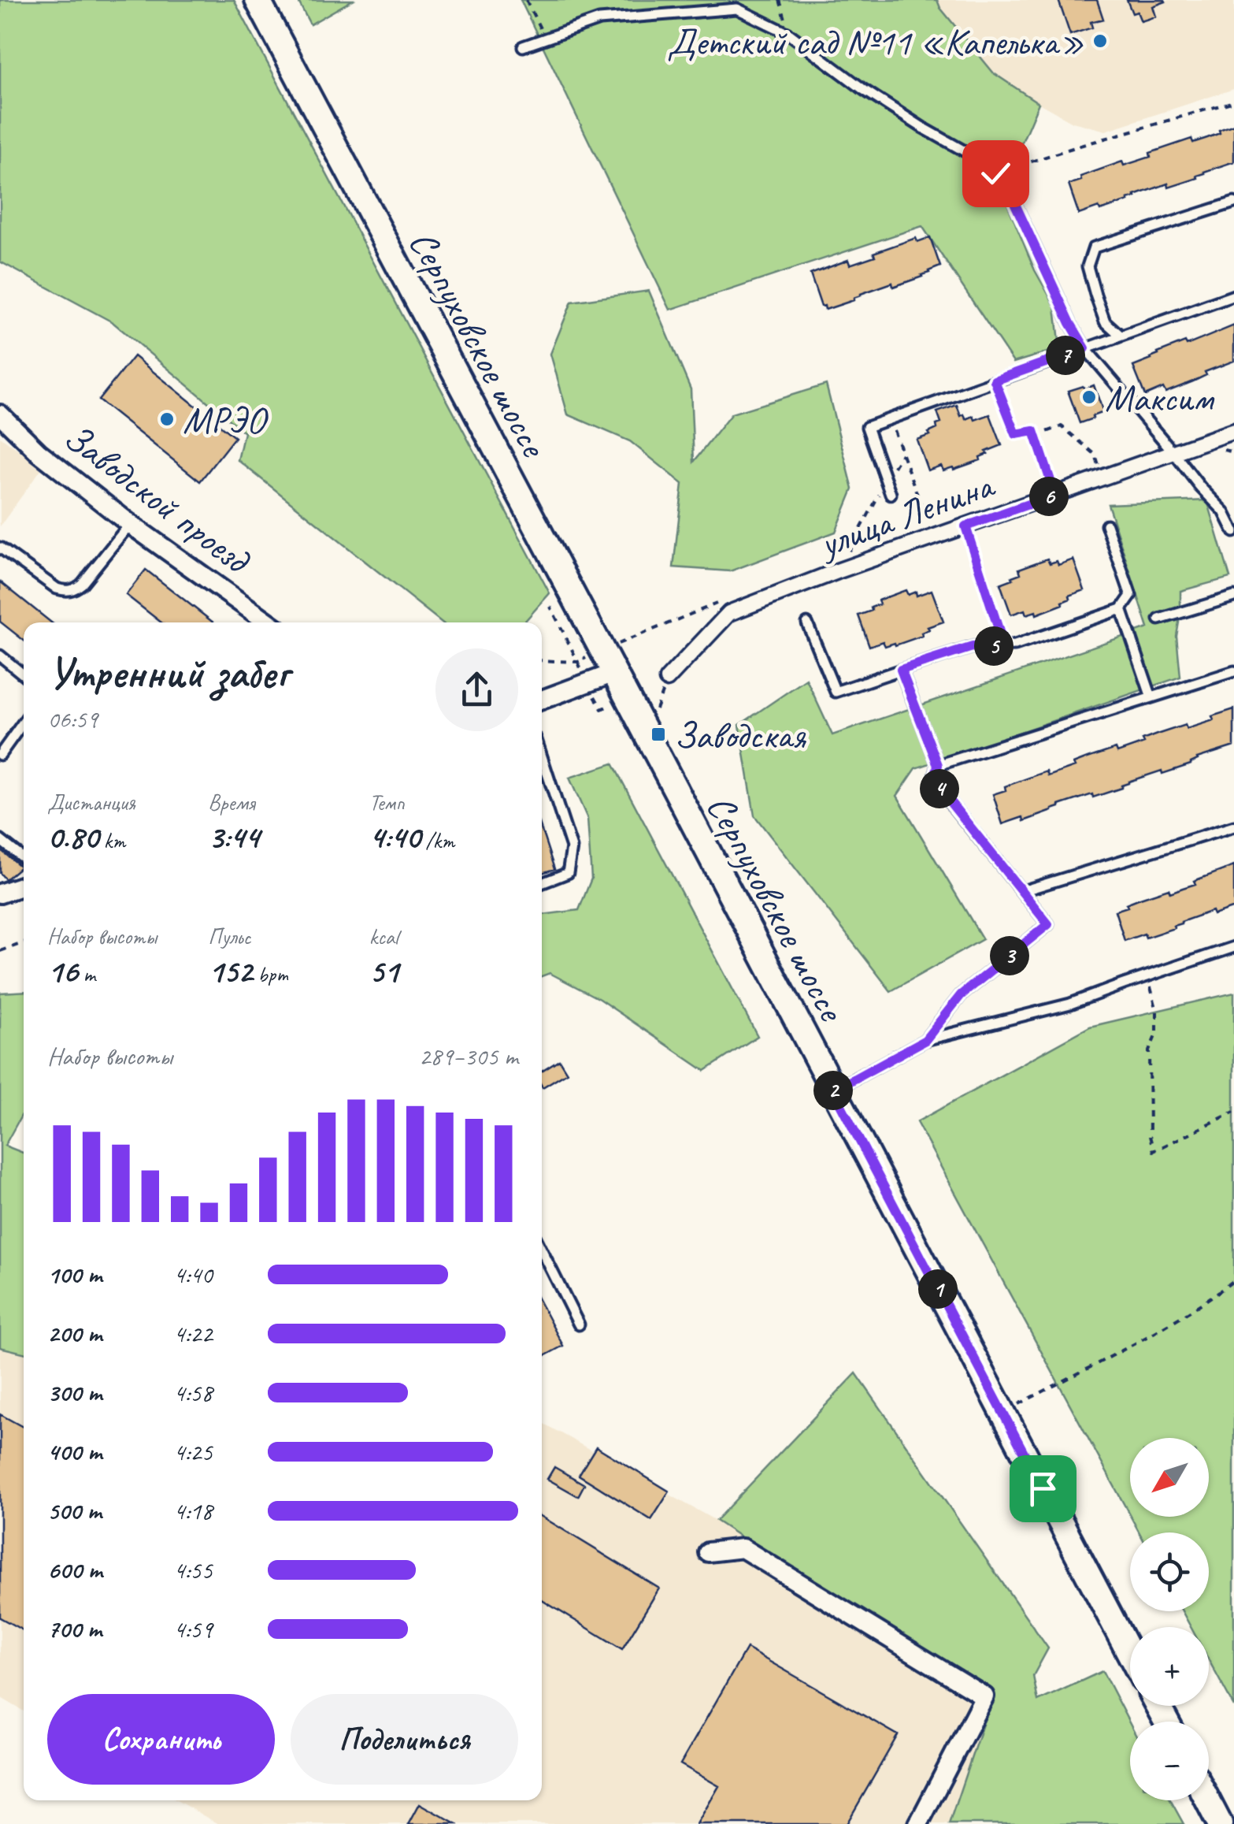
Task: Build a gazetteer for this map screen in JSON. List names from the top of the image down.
{
  "streets": {
    "main road": ["Серпуховское шоссе"],
    "street": ["Заводской проезд", "улица Ленина"]
  },
  "places": {
    "other": ["Детский сад №11 «Капелька»", "Максим", "МРЭО"],
    "transit": ["Заводская"]
  },
  "north": "bottom left",
  "page": {
    "pins": [
      "7",
      "6",
      "5",
      "4",
      "3",
      "2",
      "1"
    ],
    "heading": ["Утренний забег", "06:59"],
    "stats": [
      ["Дистанция", "0.80 km"],
      ["Время", "3:44"],
      ["Темп", "4:40 /km"],
      ["Набор высоты", "16 m"],
      ["Пульс", "152 bpm"],
      ["kcal", "51"]
    ],
    "chart": ["Набор высоты", "289–305 m"],
    "list": [
      {
        "name": "100 m",
        "note": "4:40"
      },
      {
        "name": "200 m",
        "note": "4:22"
      },
      {
        "name": "300 m",
        "note": "4:58"
      },
      {
        "name": "400 m",
        "note": "4:25"
      },
      {
        "name": "500 m",
        "note": "4:18"
      },
      {
        "name": "600 m",
        "note": "4:55"
      },
      {
        "name": "700 m",
        "note": "4:59"
      }
    ],
    "map_buttons": ["+", "−"],
    "buttons": ["Сохранить", "Поделиться"]
  }
}
